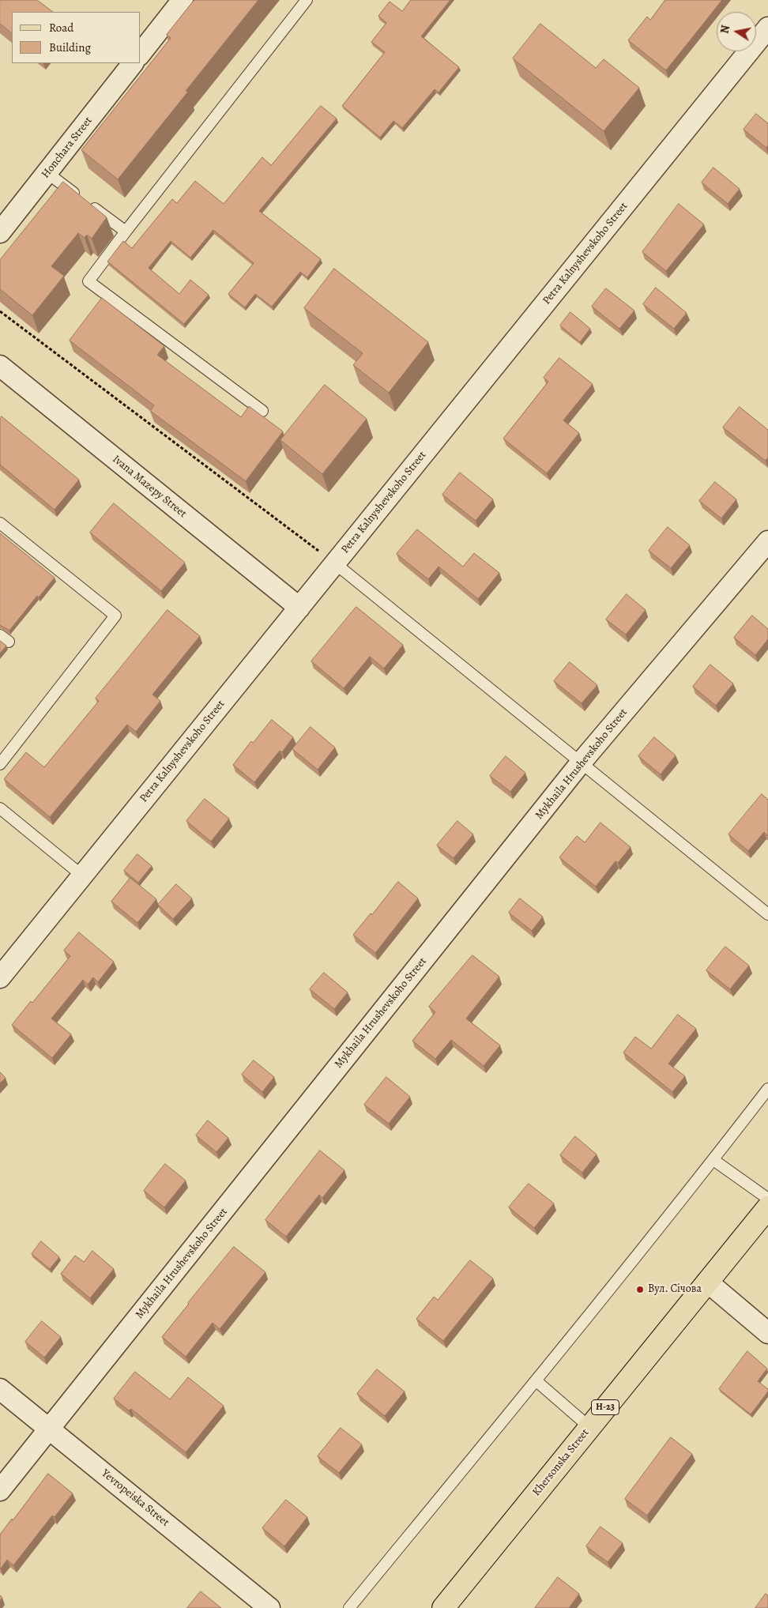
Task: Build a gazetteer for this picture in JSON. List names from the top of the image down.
{
  "streets": {
    "main road": ["Н-23", "Khersonska Street"],
    "street": [
      "Honchara Street",
      "Petra Kalnyshevskoho Street",
      "Ivana Mazepy Street",
      "Mykhaila Hrushevskoho Street",
      "Yevropeiska Street"
    ]
  },
  "crossings": [
    ["Petra Kalnyshevskoho Street", "Ivana Mazepy Street"],
    ["Mykhaila Hrushevskoho Street", "Yevropeiska Street"]
  ],
  "places": ["Вул. Січова"],
  "legend": ["Road", "Building"],
  "north": "left"
}
